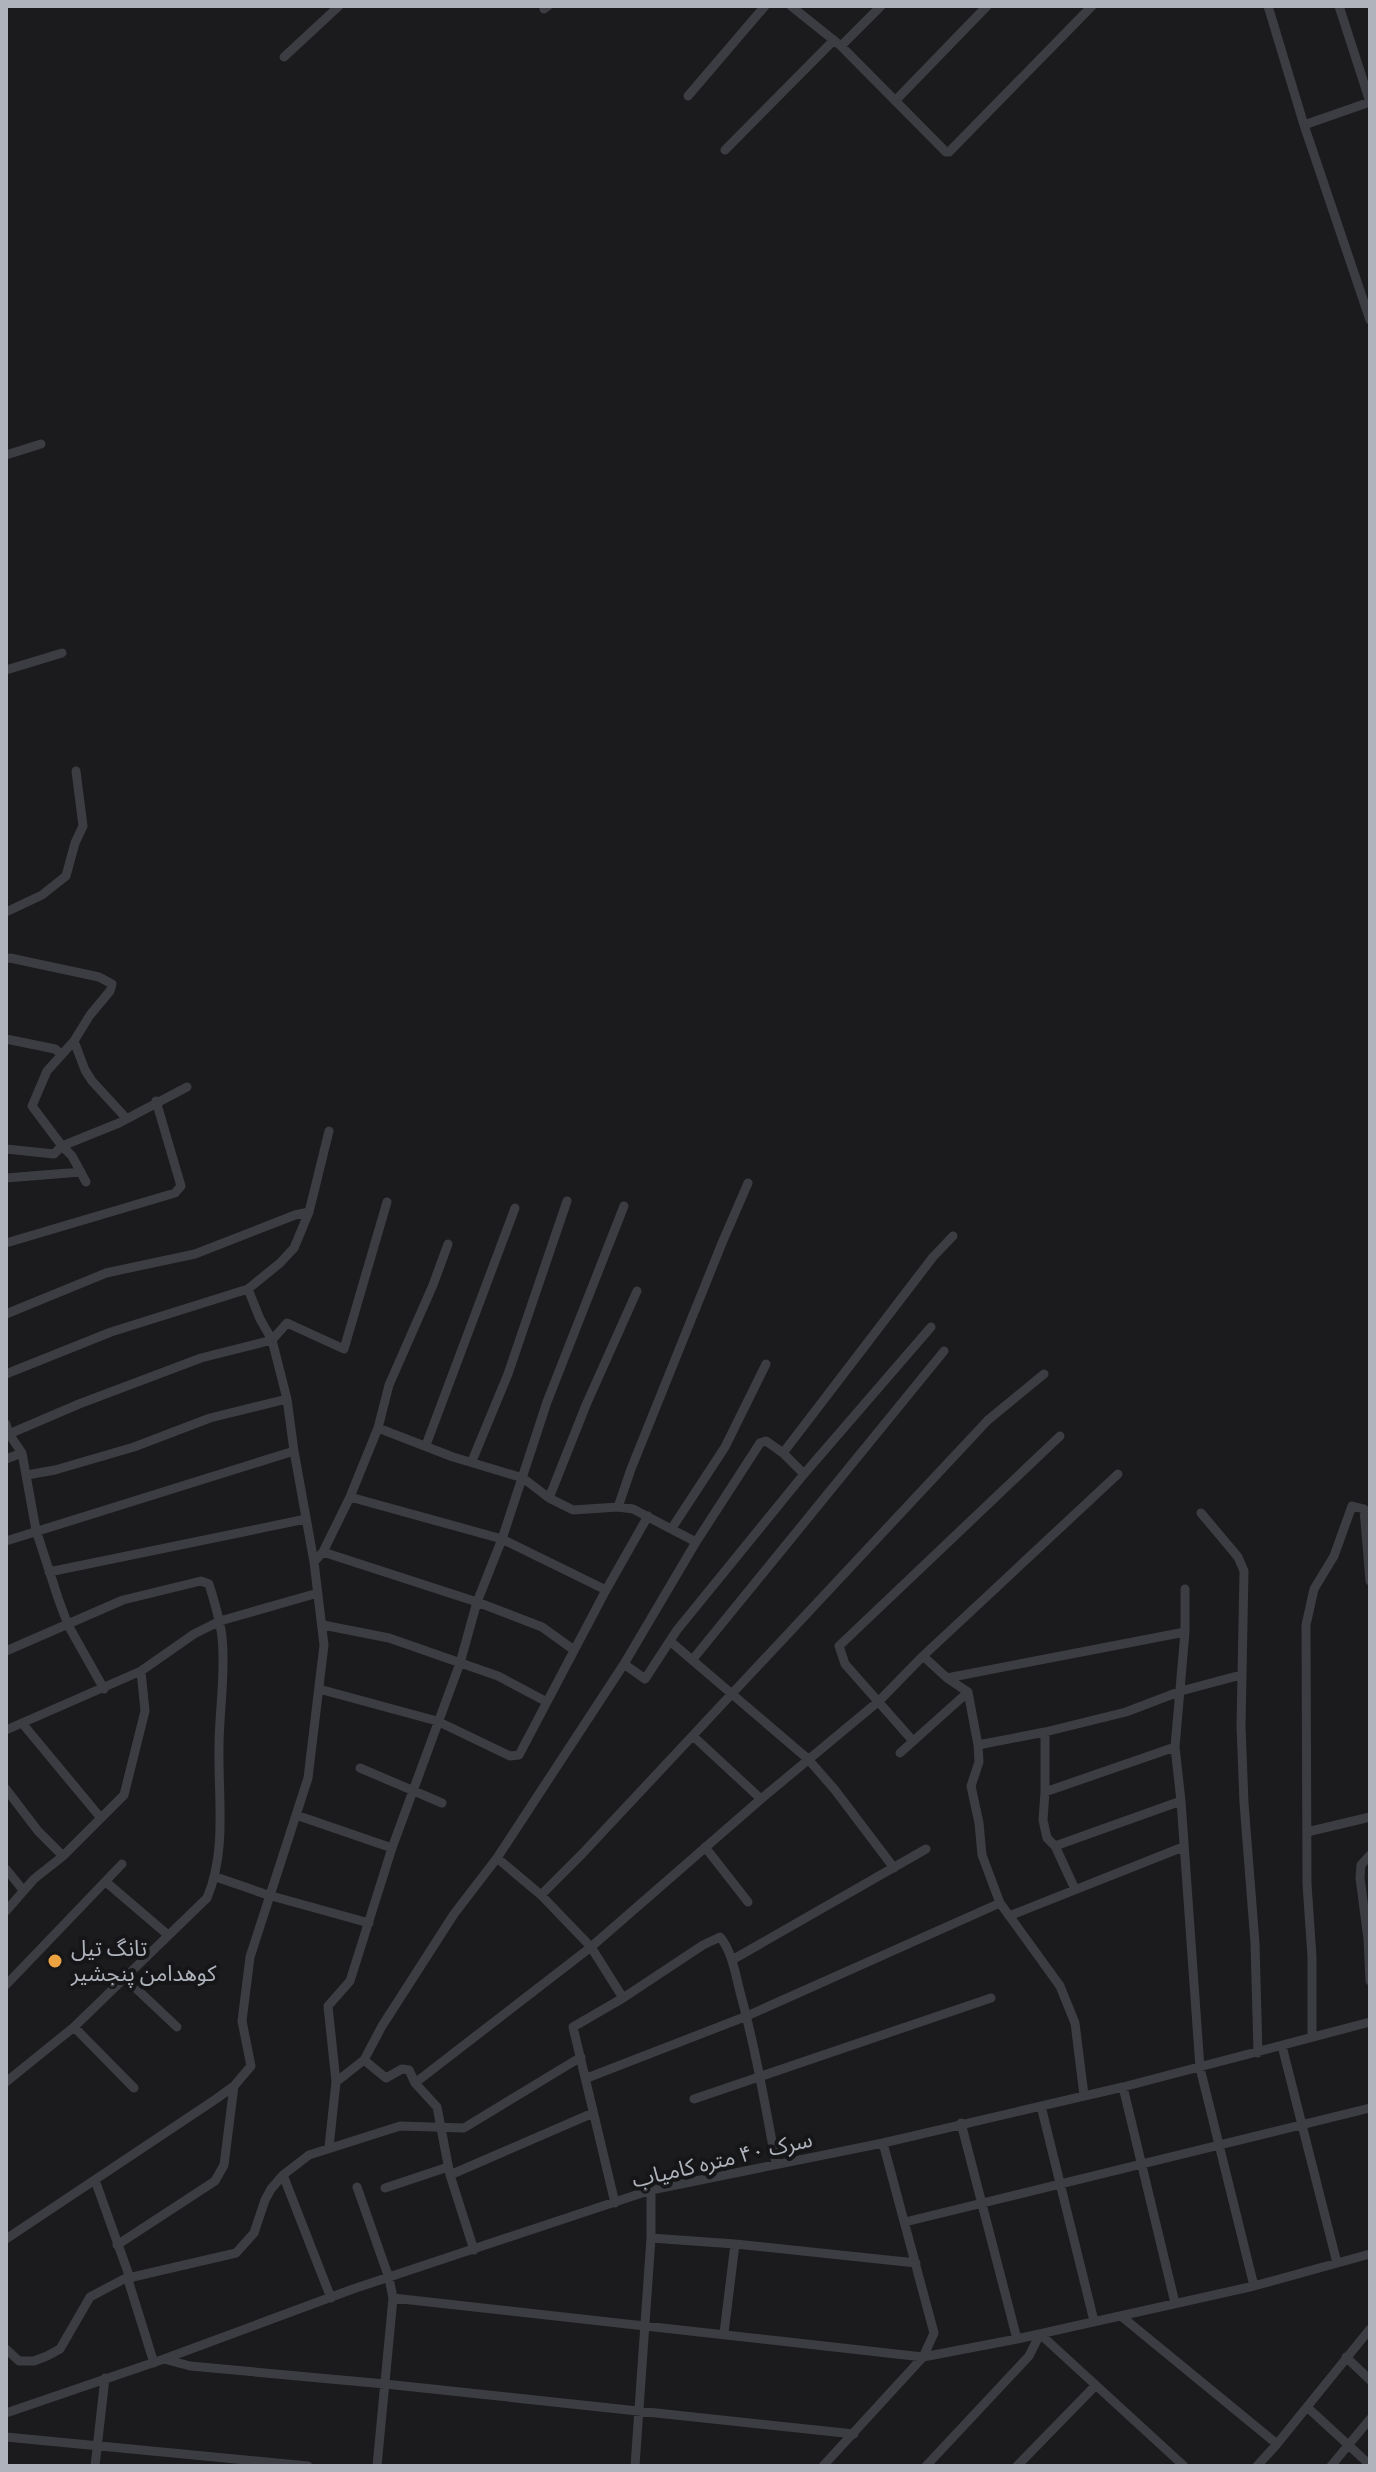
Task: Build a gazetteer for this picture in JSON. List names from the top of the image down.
{
  "streets": {
    "street": ["سرک ۴۰ متره کامیاب"]
  },
  "places": ["تانگ تیل کوهدامن پنجشیر"]
}
